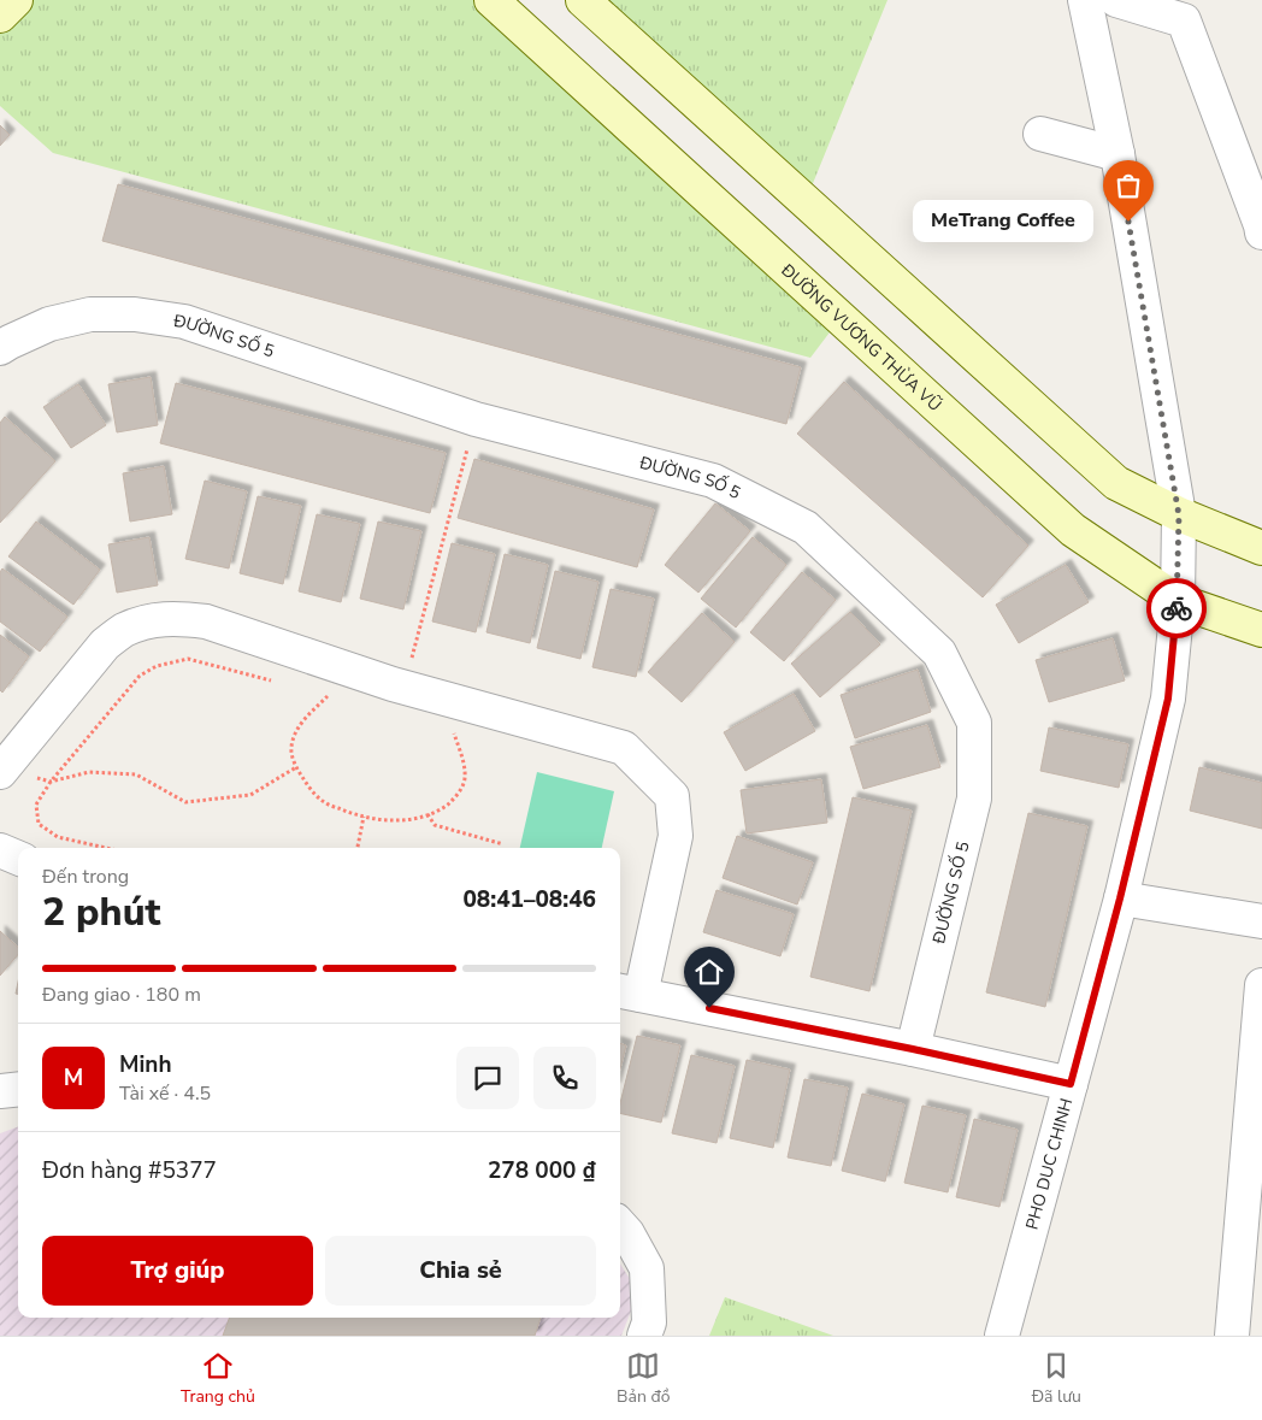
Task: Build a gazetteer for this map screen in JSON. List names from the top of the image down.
{
  "streets": {
    "street": ["ĐƯỜNG SỐ 5", "ĐƯỜNG VƯƠNG THỪA VŨ", "PHO DUC CHINH"]
  },
  "crossings": [
    ["ĐƯỜNG VƯƠNG THỪA VŨ", "PHO DUC CHINH"]
  ],
  "places": ["MeTrang Coffee"],
  "page": {
    "bubble": "MeTrang Coffee",
    "heading": ["2 phút", "Đến trong", "08:41–08:46"],
    "panel": [
      "Minh",
      "Tài xế · 4.5",
      "Đơn hàng #5377",
      "278 000 ₫"
    ],
    "bar": "Đang giao · 180 m",
    "round": "M",
    "buttons": ["Trợ giúp", "Chia sẻ"],
    "tabs": ["Trang chủ", "Bản đồ", "Đã lưu"]
  }
}
